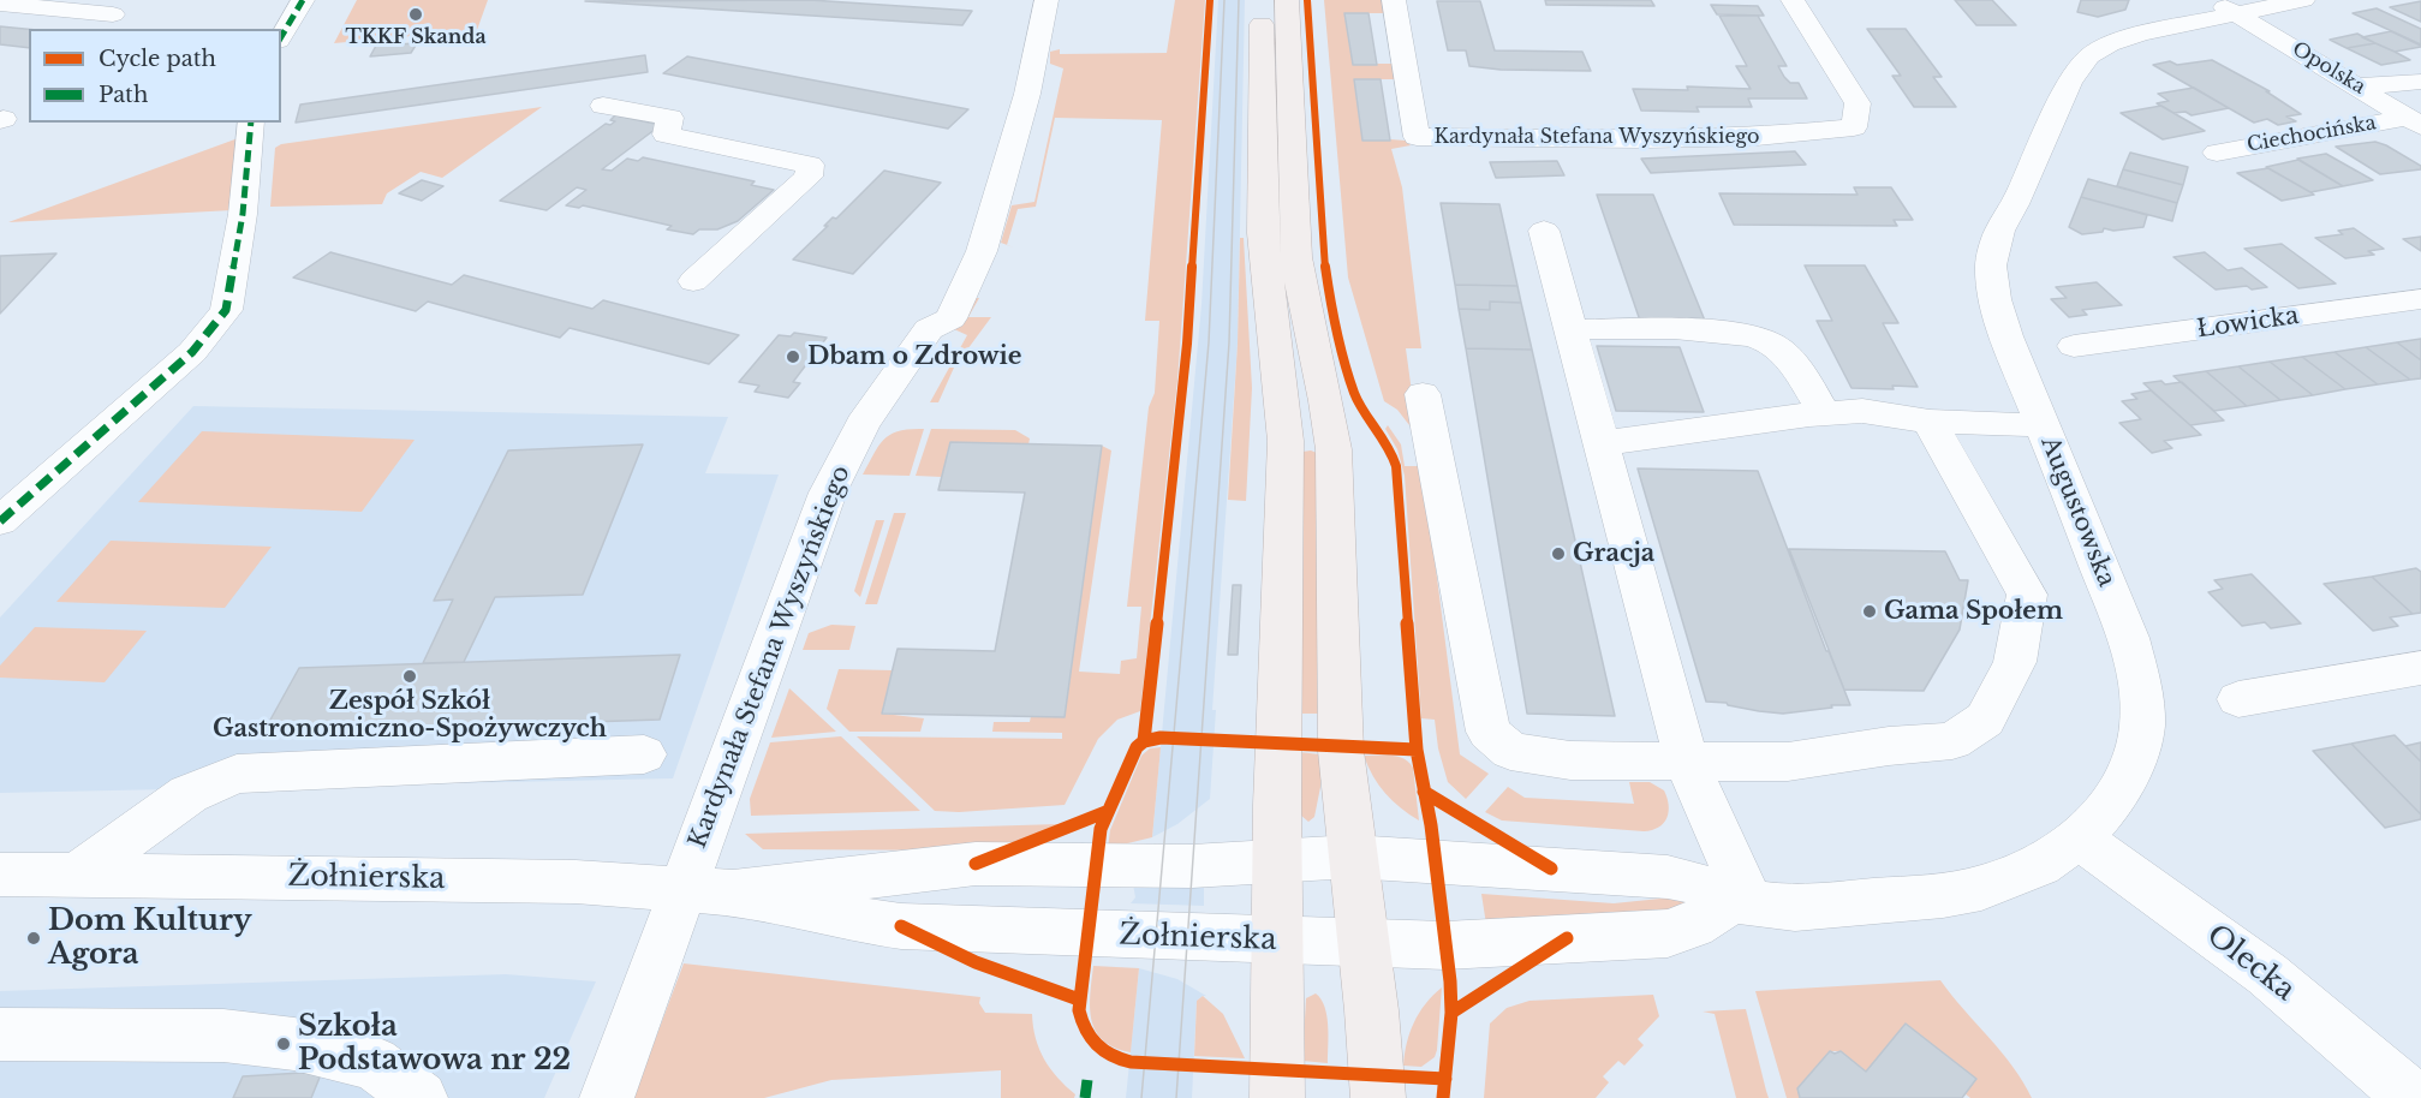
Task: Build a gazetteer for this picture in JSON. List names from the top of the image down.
{
  "streets": {
    "street": [
      "Opolska",
      "Ciechocińska",
      "Kardynała Stefana Wyszyńskiego",
      "Łowicka",
      "Augustowska",
      "Żołnierska",
      "Olecka"
    ]
  },
  "crossings": [
    ["Opolska", "Ciechocińska"],
    ["Opolska", "Augustowska"],
    ["Kardynała Stefana Wyszyńskiego", "Żołnierska"],
    ["Augustowska", "Żołnierska"],
    ["Augustowska", "Olecka"]
  ],
  "places": [
    "TKKF Skanda",
    "Dbam o Zdrowie",
    "Gracja",
    "Gama Społem",
    "Zespół Szkół Gastronomiczno-Spożywczych",
    "Dom Kultury Agora",
    "Szkoła Podstawowa nr 22"
  ],
  "legend": ["Cycle path", "Path"]
}
